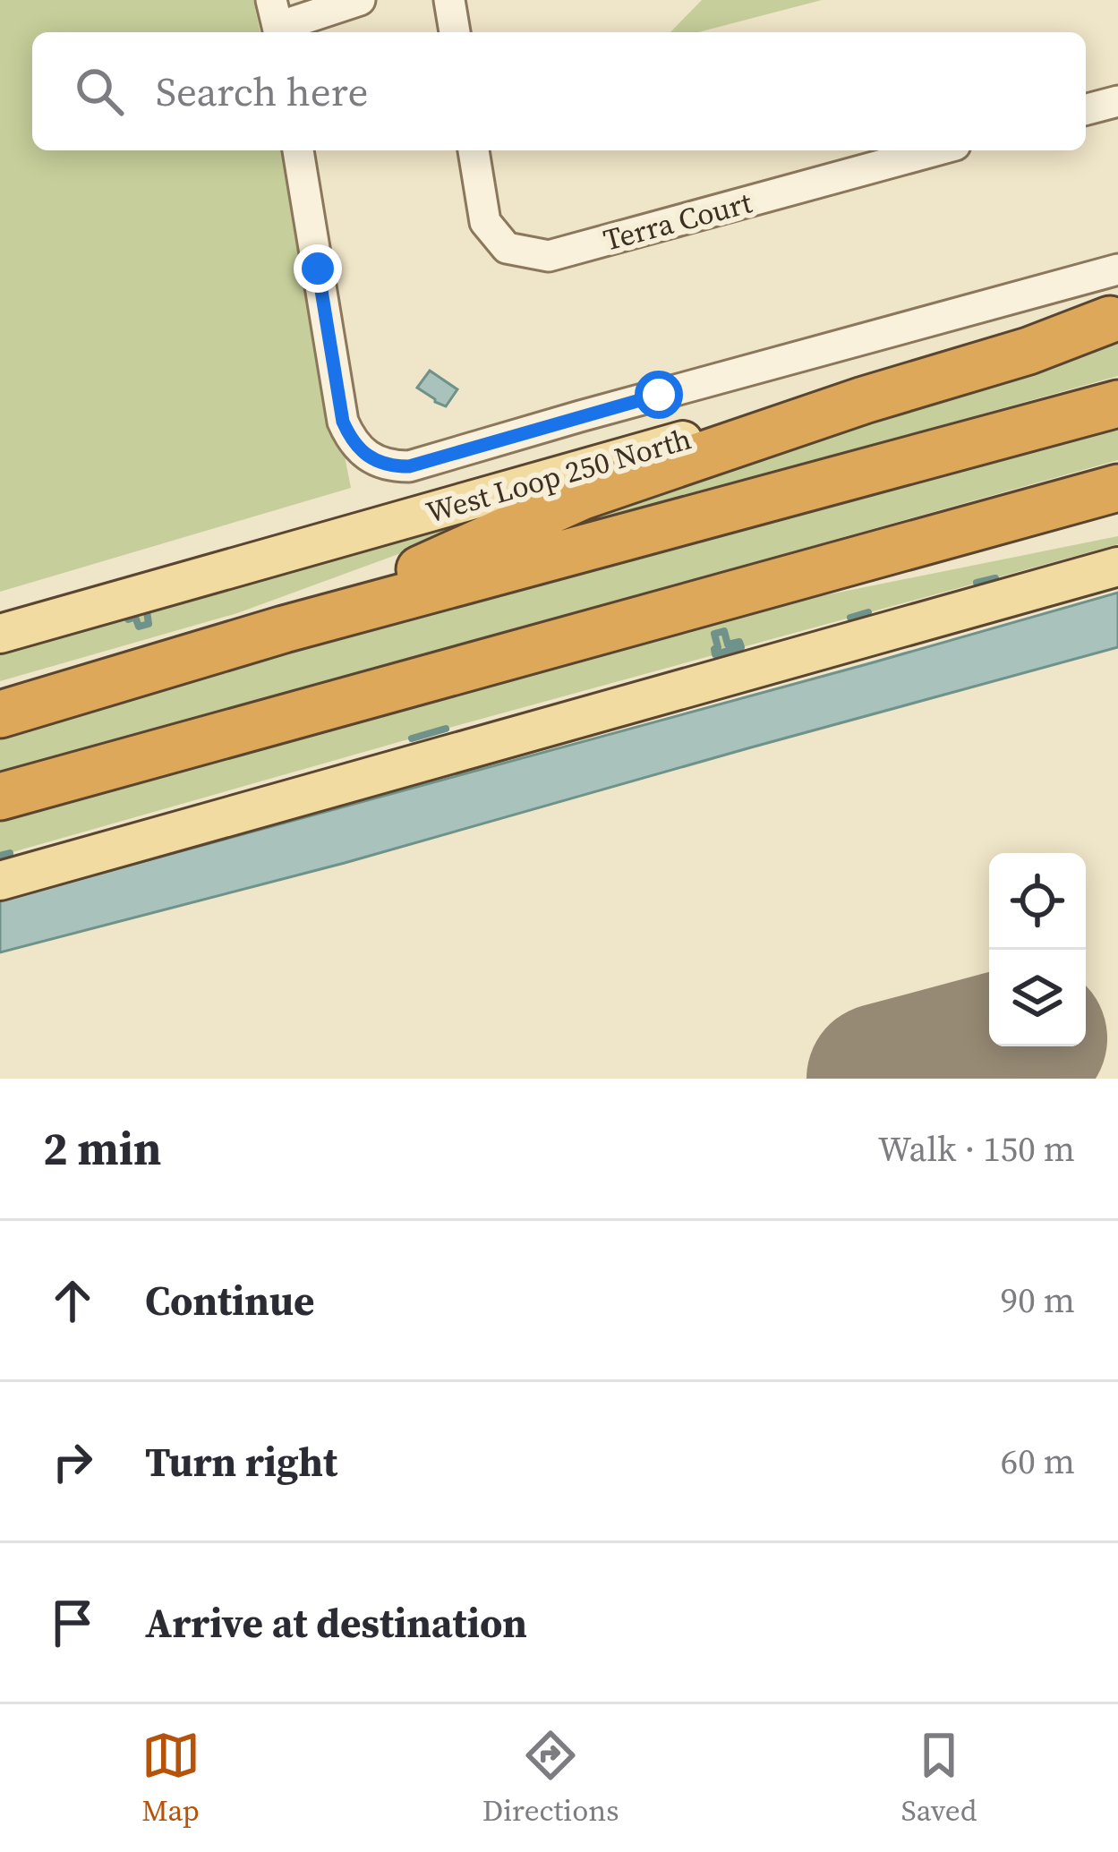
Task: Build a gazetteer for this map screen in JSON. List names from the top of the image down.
{
  "streets": {
    "main road": ["West Loop 250 North"],
    "street": ["Terra Court"]
  },
  "page": {
    "search": "Search here",
    "heading": ["2 min", "Walk · 150 m"],
    "list": [
      ["Continue", "90 m"],
      ["Turn right", "60 m"],
      "Arrive at destination"
    ],
    "nav": ["Map", "Directions", "Saved"]
  }
}
